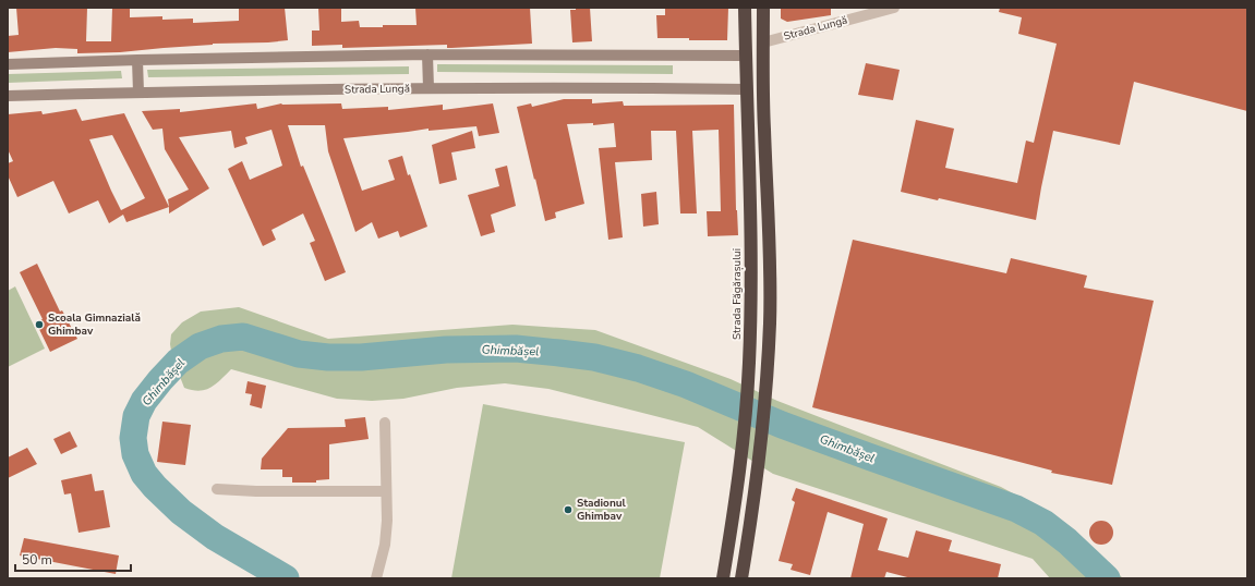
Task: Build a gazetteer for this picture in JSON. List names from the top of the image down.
{
  "streets": {
    "highway": ["Strada Făgărașului"],
    "street": ["Strada Lungă"]
  },
  "crossings": [
    ["Strada Lungă", "Strada Făgărașului"]
  ],
  "water": ["Ghimbășel"],
  "places": ["Scoala Gimnazială Ghimbav", "Stadionul Ghimbav"],
  "scale_bar": "50 m"
}
